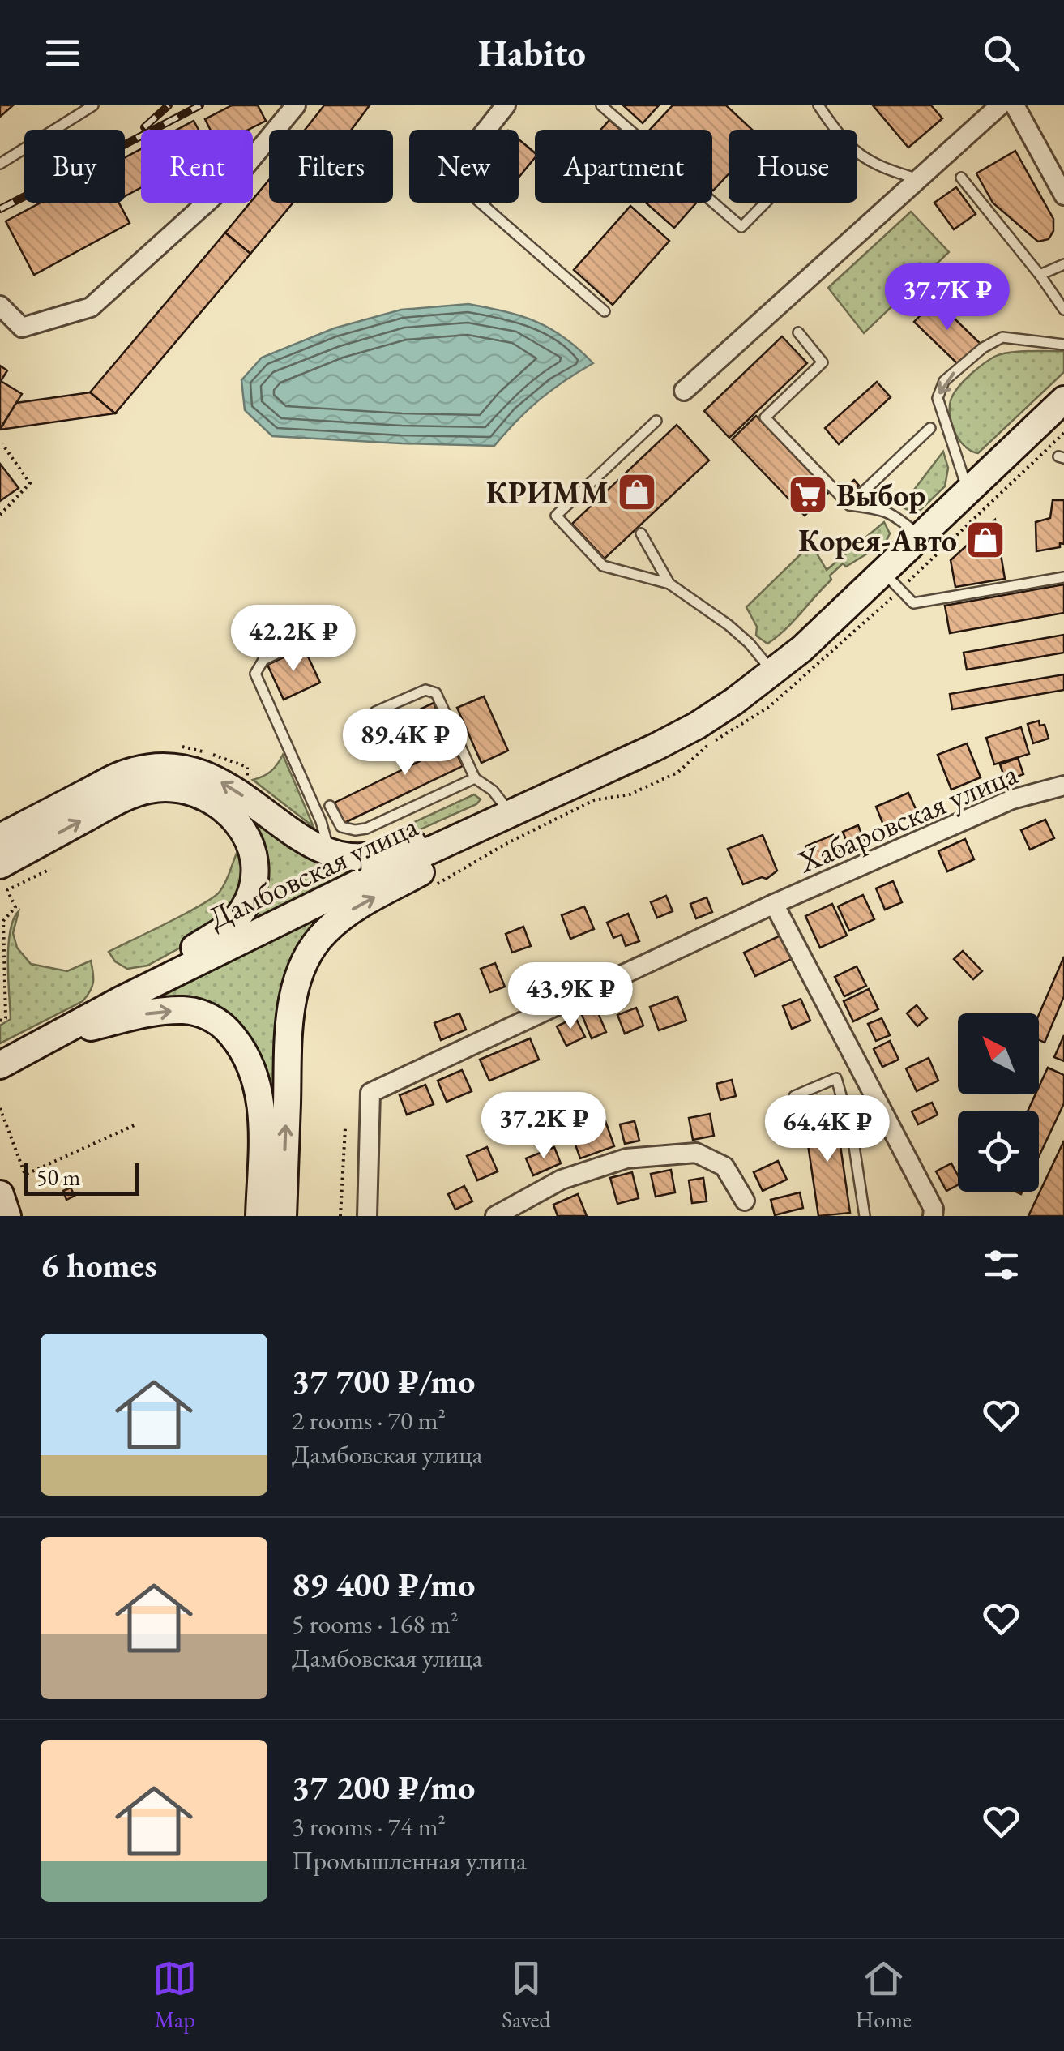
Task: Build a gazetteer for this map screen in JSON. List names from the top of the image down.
{
  "streets": {
    "main road": ["Дамбовская улица"],
    "street": ["Хабаровская улица"]
  },
  "places": {
    "shop": ["КРИММ", "Корея-Авто"],
    "supermarket": ["Выбор"]
  },
  "scale_bar": "50 m",
  "north": "top left",
  "page": {
    "header": "Habito",
    "chip": [
      "Buy",
      "Rent",
      "Filters",
      "New",
      "Apartment",
      "House"
    ],
    "price": [
      "37.7K ₽",
      "42.2K ₽",
      "89.4K ₽",
      "43.9K ₽",
      "37.2K ₽",
      "64.4K ₽"
    ],
    "scale": "50 m",
    "heading": "6 homes",
    "list": [
      {
        "name": "37 700 ₽/mo",
        "note": "2 rooms · 70 m² · Дамбовская улица"
      },
      {
        "name": "89 400 ₽/mo",
        "note": "5 rooms · 168 m² · Дамбовская улица"
      },
      {
        "name": "37 200 ₽/mo",
        "note": "3 rooms · 74 m² · Промышленная улица"
      }
    ],
    "tabs": ["Map", "Saved", "Home"]
  }
}
